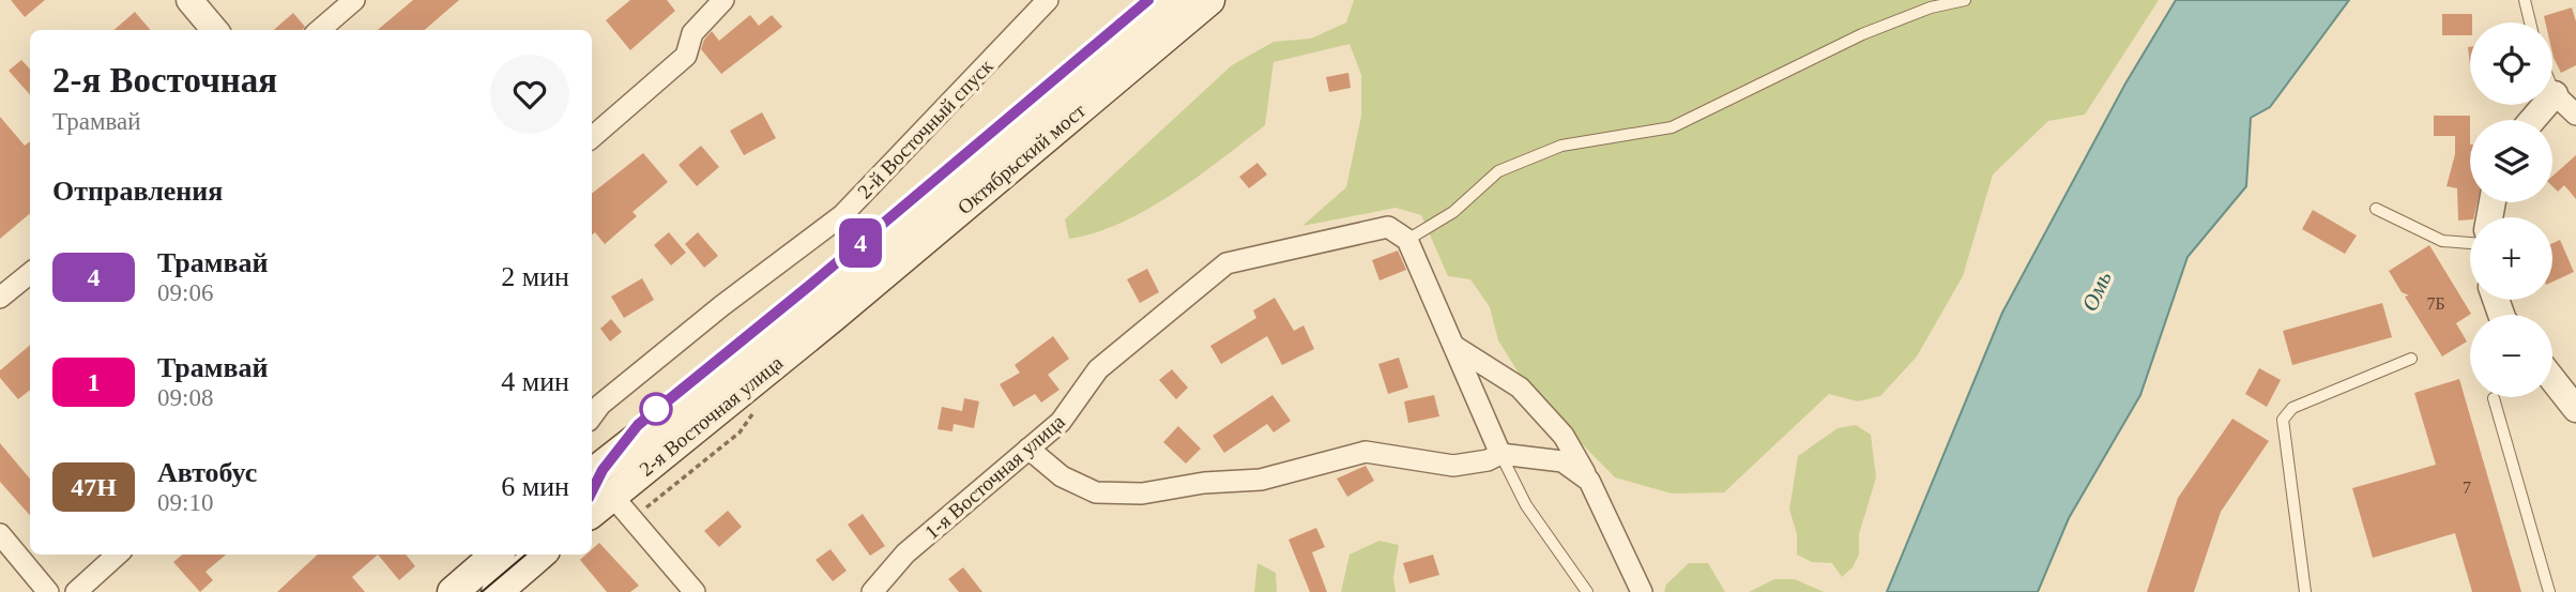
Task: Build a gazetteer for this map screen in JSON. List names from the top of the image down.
{
  "streets": {
    "main road": ["Октябрьский мост", "2-я Восточная улица"],
    "street": ["2-й Восточный спуск", "1-я Восточная улица"]
  },
  "crossings": [
    ["Октябрьский мост", "2-я Восточная улица"]
  ],
  "water": ["Омь"],
  "lines": ["tram line 4"],
  "house_numbers": ["7Б", "7"],
  "page": {
    "on_map": "4",
    "map_buttons": ["+", "−"],
    "heading": [
      ["2-я Восточная", "Трамвай"],
      "Отправления"
    ],
    "list": [
      {
        "mark": "4",
        "name": "Трамвай",
        "note": "09:06",
        "value": "2 мин"
      },
      {
        "mark": "1",
        "name": "Трамвай",
        "note": "09:08",
        "value": "4 мин"
      },
      {
        "mark": "47Н",
        "name": "Автобус",
        "note": "09:10",
        "value": "6 мин"
      }
    ]
  }
}
